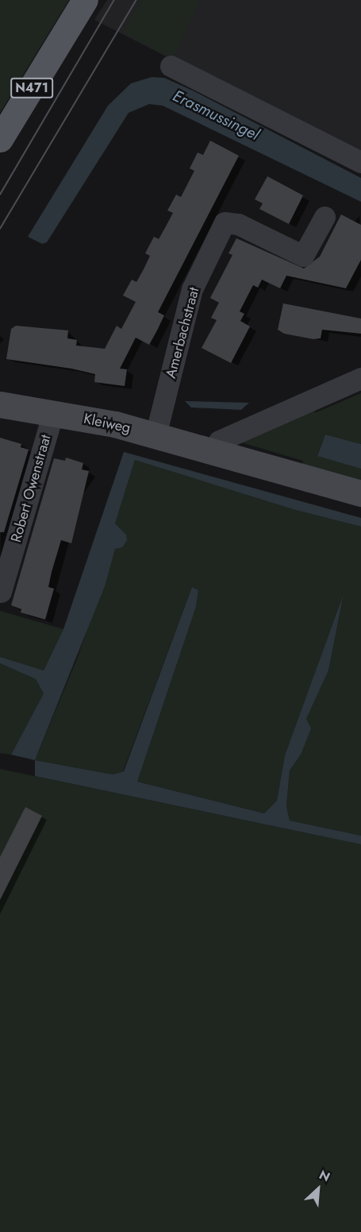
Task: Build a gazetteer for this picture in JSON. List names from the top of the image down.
{
  "streets": {
    "main road": ["N471"],
    "street": ["Amerbachstraat", "Kleiweg", "Robert Owenstraat"]
  },
  "crossings": [
    ["Amerbachstraat", "Kleiweg"],
    ["Kleiweg", "Robert Owenstraat"]
  ],
  "water": ["Erasmussingel"],
  "north": "top right"
}
